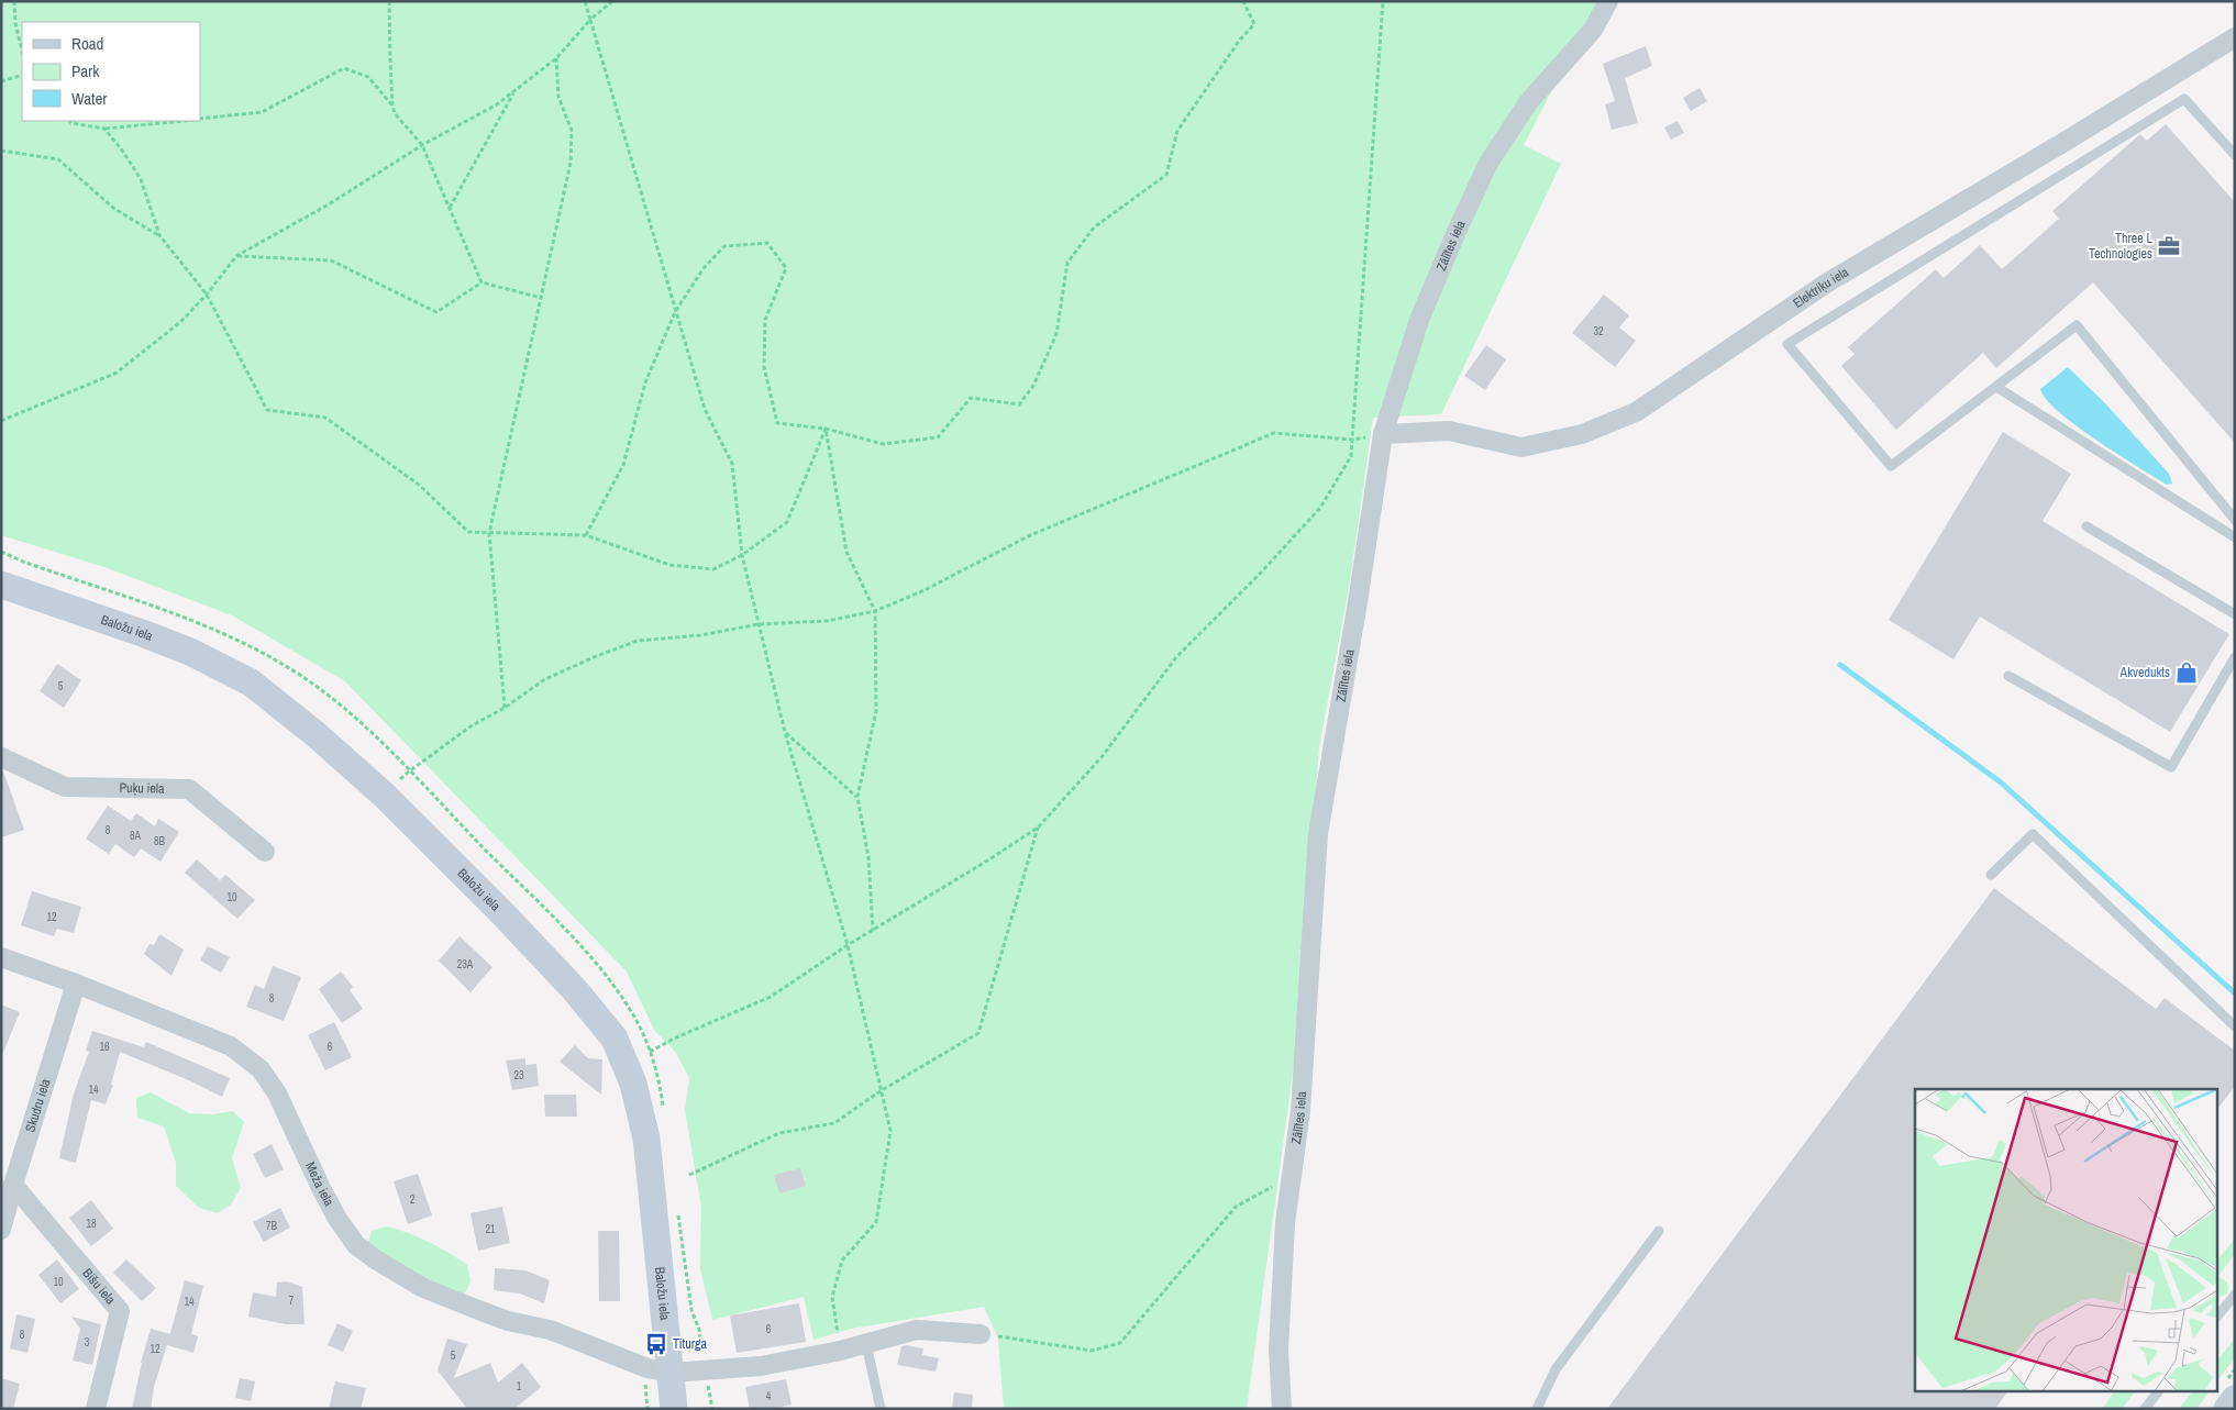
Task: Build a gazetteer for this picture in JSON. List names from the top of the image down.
{
  "streets": {
    "main road": ["Baložu iela"],
    "street": [
      "Zālītes iela",
      "Elektriķu iela",
      "Puķu iela",
      "Skudru iela",
      "Meža iela",
      "Bišu iela"
    ]
  },
  "crossings": [
    ["Zālītes iela", "Elektriķu iela"],
    ["Baložu iela", "Meža iela"],
    ["Skudru iela", "Meža iela"],
    ["Skudru iela", "Bišu iela"]
  ],
  "places": {
    "office": ["Three L Technologies"],
    "shop": ["Akvedukts"],
    "bus stop": ["Titurga"]
  },
  "house_numbers": [
    "32",
    "5",
    "8",
    "8A",
    "8B",
    "10",
    "12",
    "23A",
    "8",
    "16",
    "6",
    "23",
    "14",
    "2",
    "18",
    "7B",
    "21",
    "10",
    "7",
    "14",
    "6",
    "8",
    "3",
    "12",
    "5",
    "1",
    "4"
  ],
  "legend": ["Road", "Park", "Water"]
}
